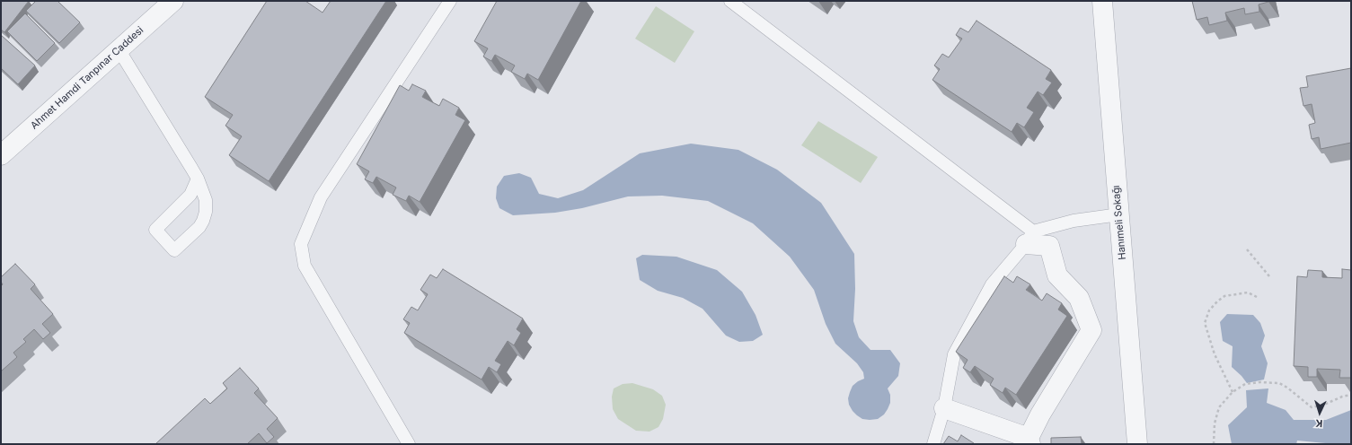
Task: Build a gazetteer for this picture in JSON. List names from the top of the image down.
{
  "streets": {
    "street": ["Ahmet Hamdi Tanpınar Caddesi", "Hanımeli Sokağı"]
  },
  "north": "bottom"
}
